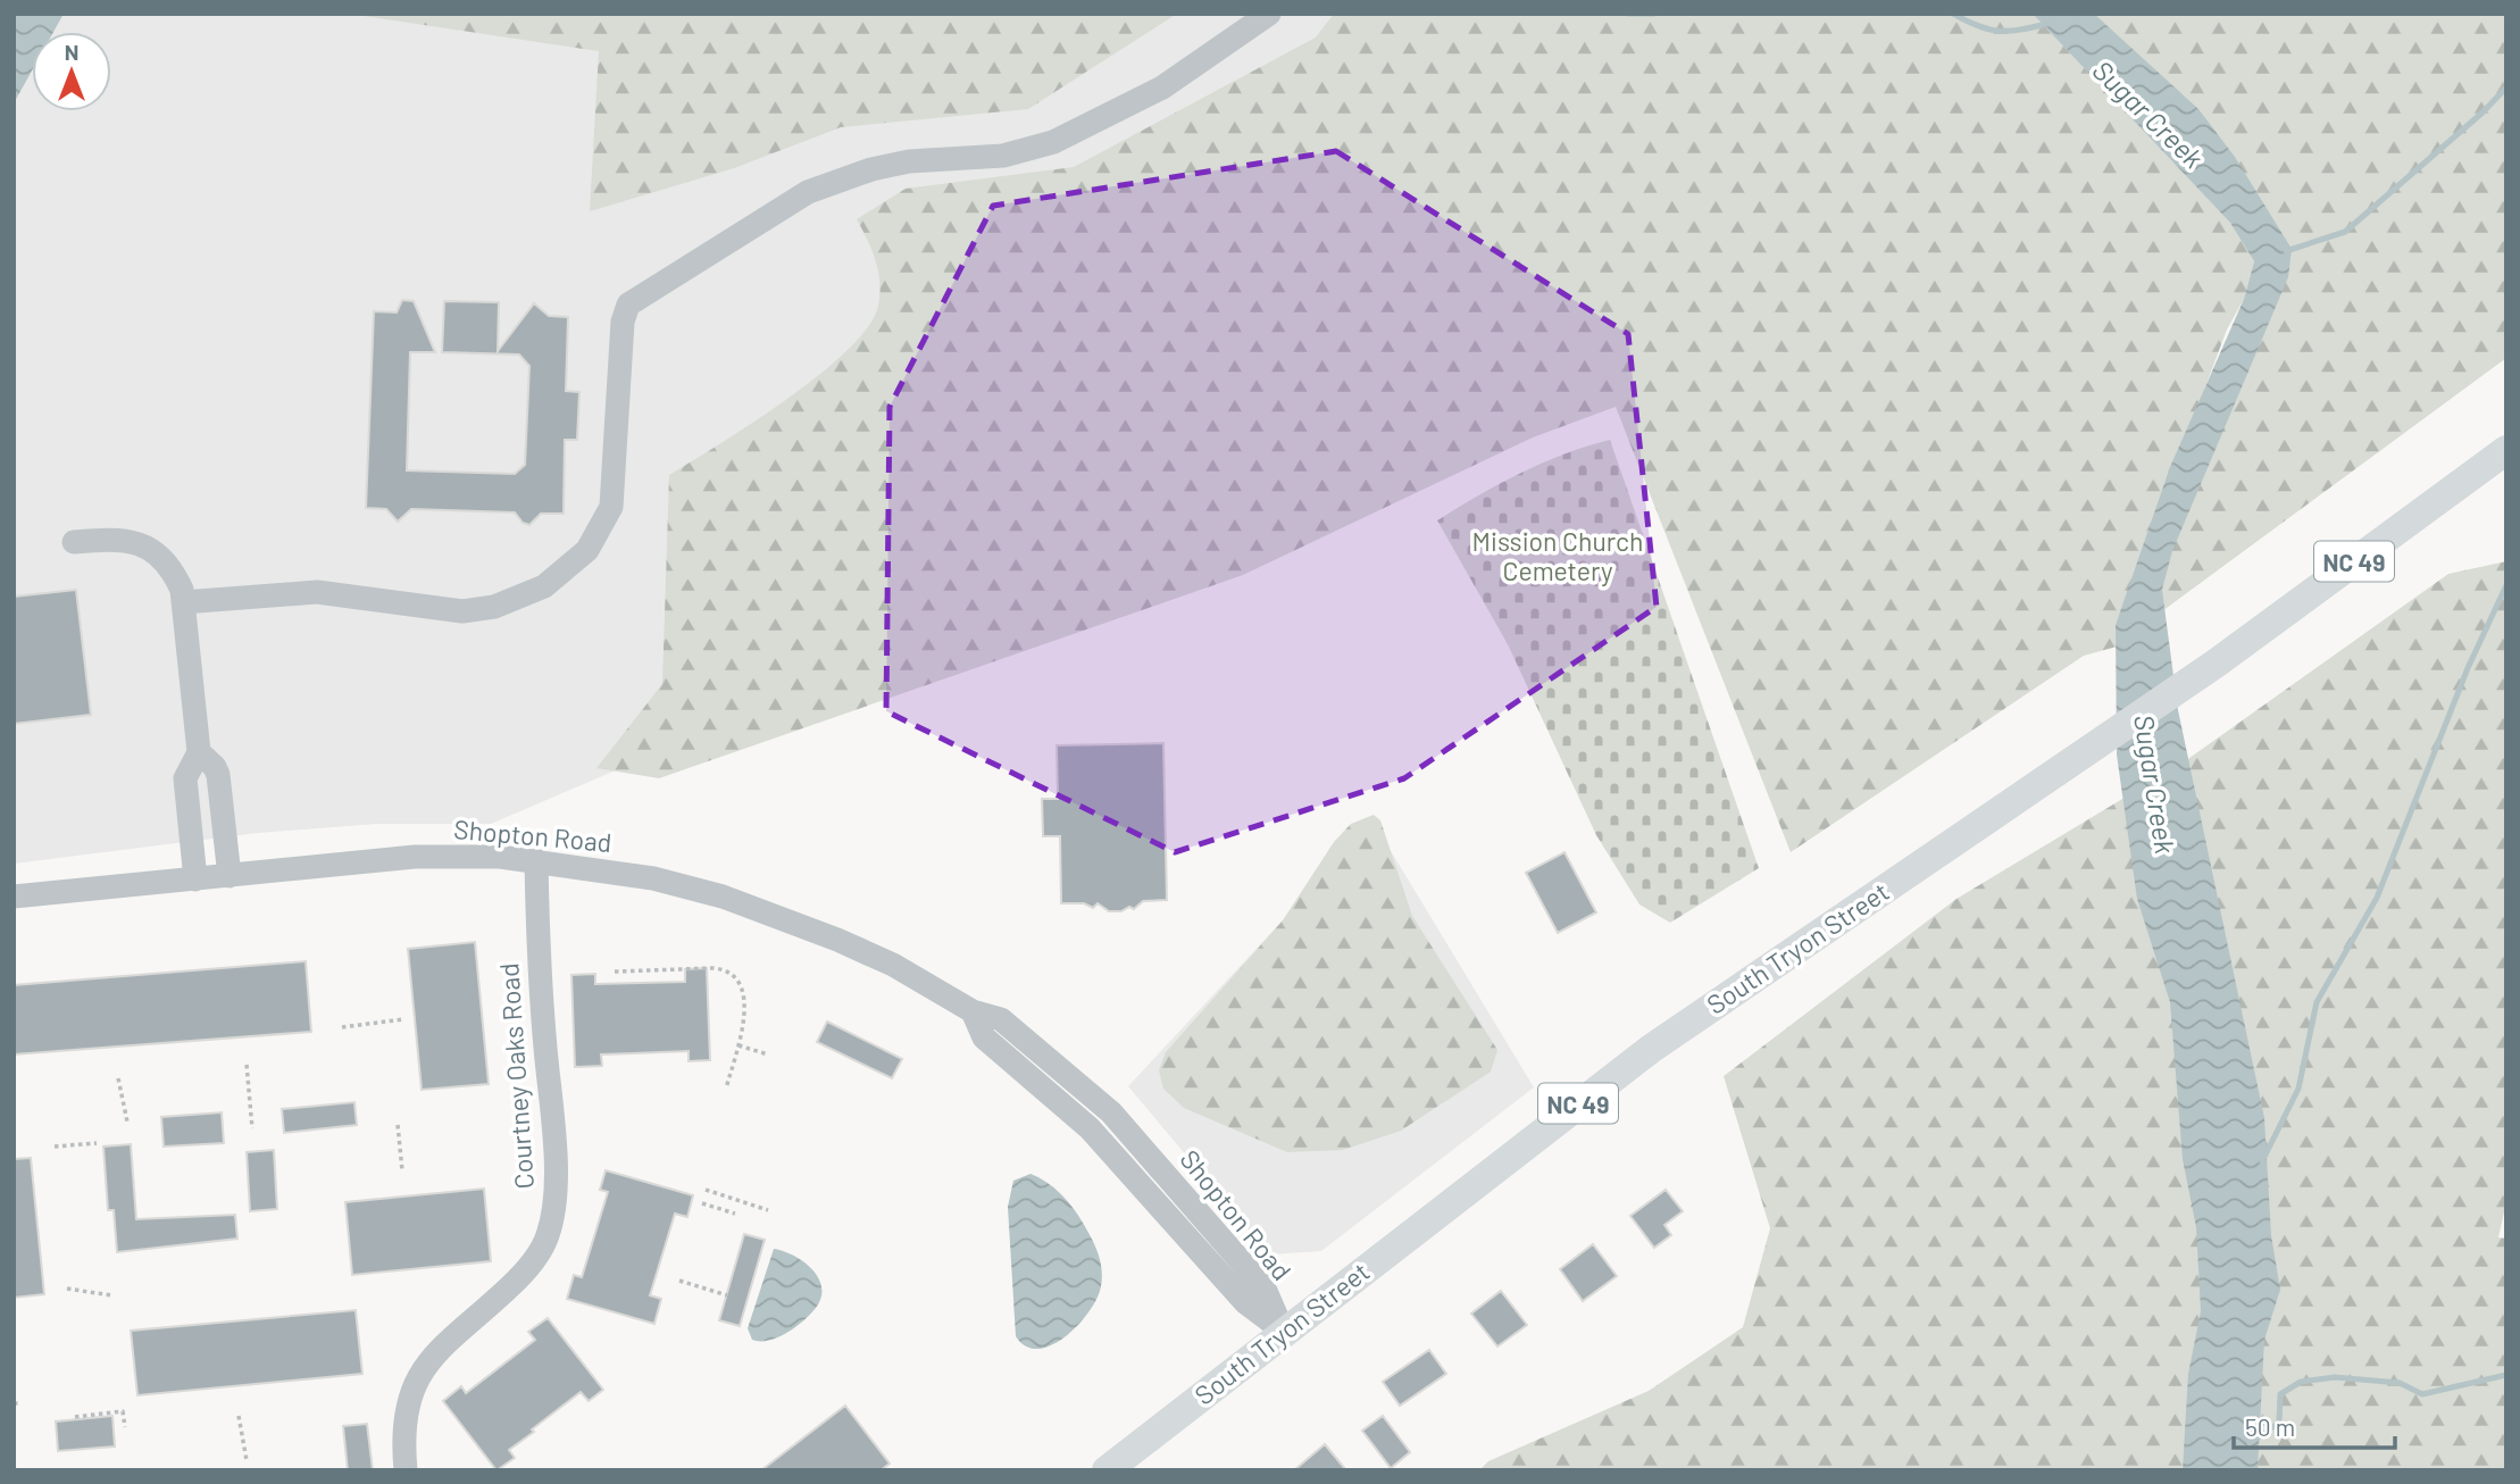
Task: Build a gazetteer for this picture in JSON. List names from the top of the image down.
{
  "streets": {
    "main road": ["NC 49", "South Tryon Street"],
    "street": ["Shopton Road", "Courtney Oaks Road"]
  },
  "crossings": [
    ["Shopton Road", "South Tryon Street"],
    ["Shopton Road", "Courtney Oaks Road"]
  ],
  "water": ["Sugar Creek"],
  "parks": ["Mission Church Cemetery"],
  "scale_bar": "50 m",
  "north": "top"
}
